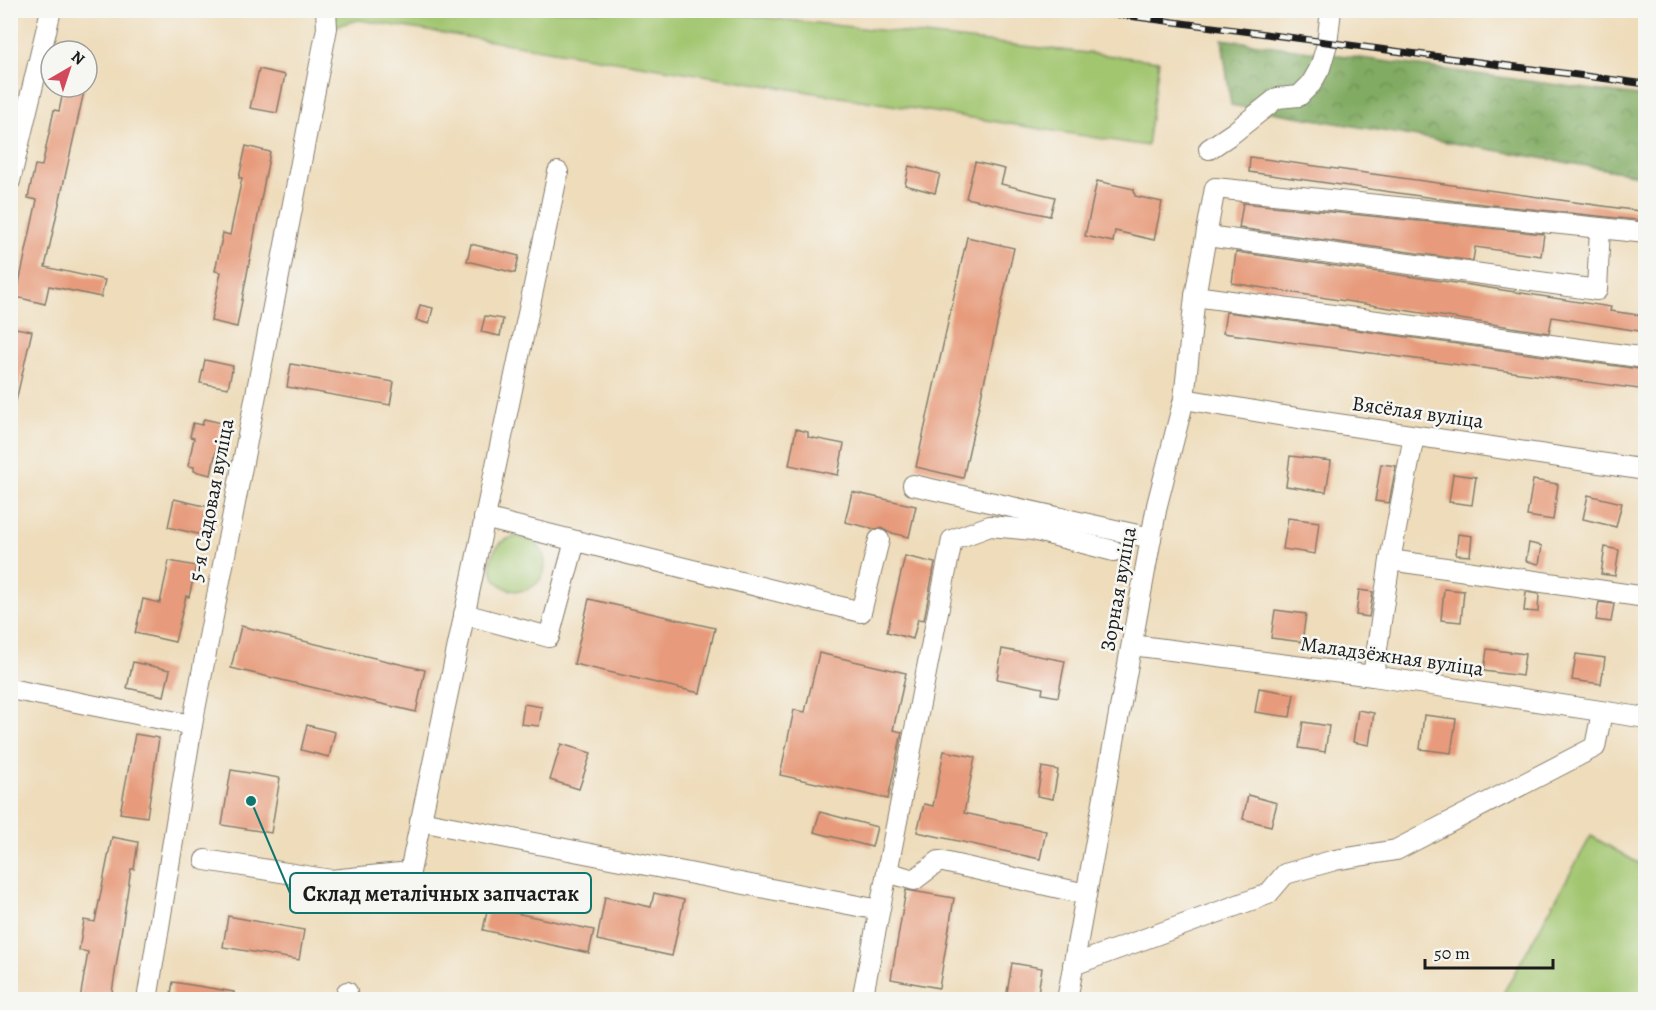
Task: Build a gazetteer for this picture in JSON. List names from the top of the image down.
{
  "streets": {
    "street": [
      "Вясёлая вуліца",
      "5-я Садовая вуліца",
      "Зорная вуліца",
      "Маладзёжная вуліца"
    ]
  },
  "crossings": [
    ["Вясёлая вуліца", "Зорная вуліца"],
    ["Зорная вуліца", "Маладзёжная вуліца"]
  ],
  "places": ["Склад металічных запчастак"],
  "scale_bar": "50 m",
  "north": "top right"
}
